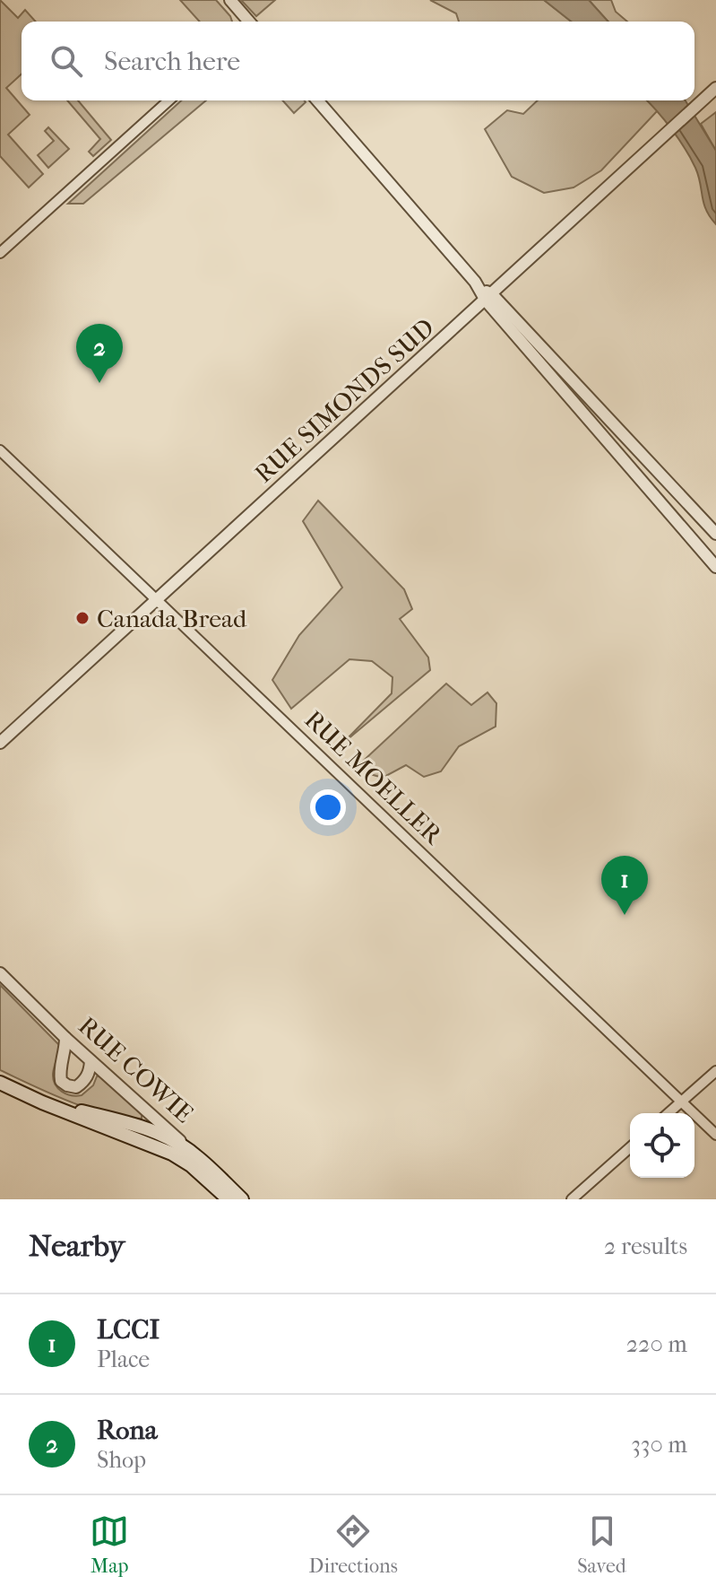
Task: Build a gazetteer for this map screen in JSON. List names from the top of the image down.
{
  "streets": {
    "main road": ["RUE COWIE"],
    "street": ["RUE SIMONDS SUD", "RUE MOELLER"]
  },
  "crossings": [
    ["RUE SIMONDS SUD", "RUE MOELLER"]
  ],
  "places": ["Canada Bread"],
  "page": {
    "search": "Search here",
    "pins": ["2", "1"],
    "heading": ["Nearby", "2 results"],
    "list": [
      {
        "mark": "1",
        "name": "LCCI",
        "note": "Place",
        "value": "220 m"
      },
      {
        "mark": "2",
        "name": "Rona",
        "note": "Shop",
        "value": "330 m"
      }
    ],
    "nav": ["Map", "Directions", "Saved"]
  }
}
